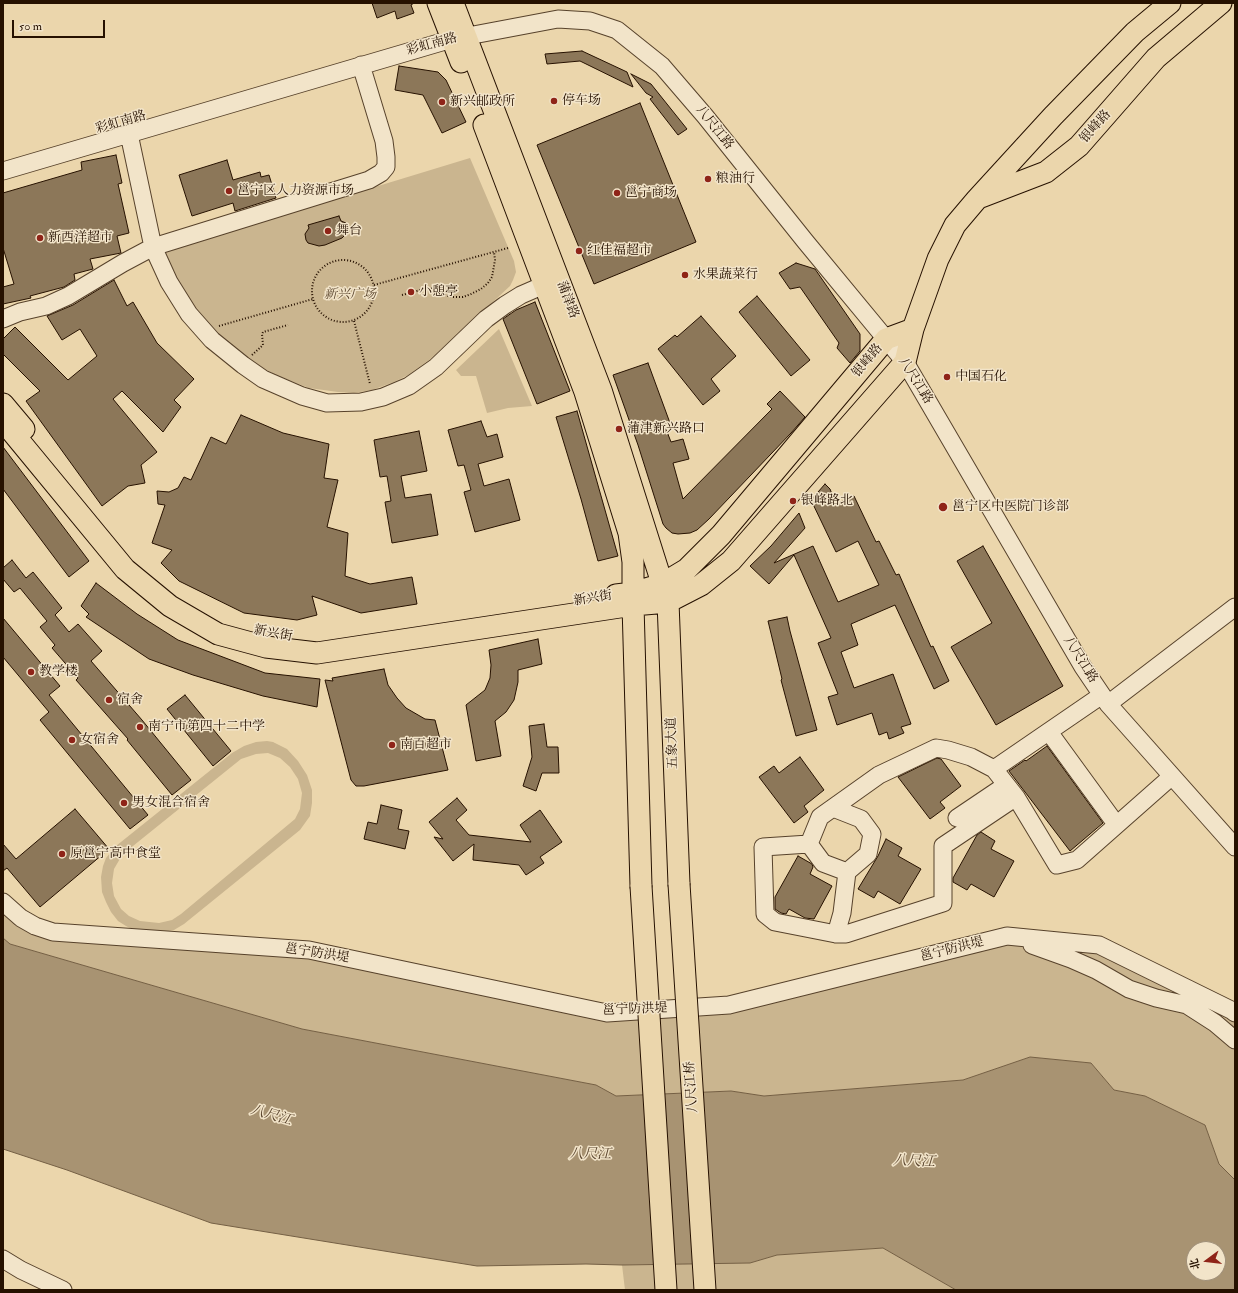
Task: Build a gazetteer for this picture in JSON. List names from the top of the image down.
{
  "streets": {
    "main road": [
      "银峰路",
      "蒲津路",
      "新兴街",
      "五象大道",
      "八尺江桥"
    ],
    "street": ["彩虹南路", "八尺江路", "邕宁防洪堤"]
  },
  "crossings": [
    ["彩虹南路", "八尺江路"],
    ["彩虹南路", "蒲津路"],
    ["银峰路", "八尺江路"],
    ["银峰路", "蒲津路"],
    ["银峰路", "五象大道"],
    ["八尺江路", "蒲津路"],
    ["蒲津路", "新兴街"],
    ["蒲津路", "五象大道"],
    ["五象大道", "八尺江桥"]
  ],
  "water": ["八尺江"],
  "parks": ["新兴广场"],
  "places": [
    "停车场",
    "新兴邮政所",
    "粮油行",
    "邕宁区人力资源市场",
    "邕宁商场",
    "舞台",
    "新西洋超市",
    "红佳福超市",
    "水果蔬菜行",
    "小憩亭",
    "中国石化",
    "蒲津新兴路口",
    "银峰路北",
    "邕宁区中医院门诊部",
    "教学楼",
    "宿舍",
    "南宁市第四十二中学",
    "女宿舍",
    "南百超市",
    "男女混合宿舍",
    "原邕宁高中食堂"
  ],
  "scale_bar": "50 m",
  "north": "left"
}
